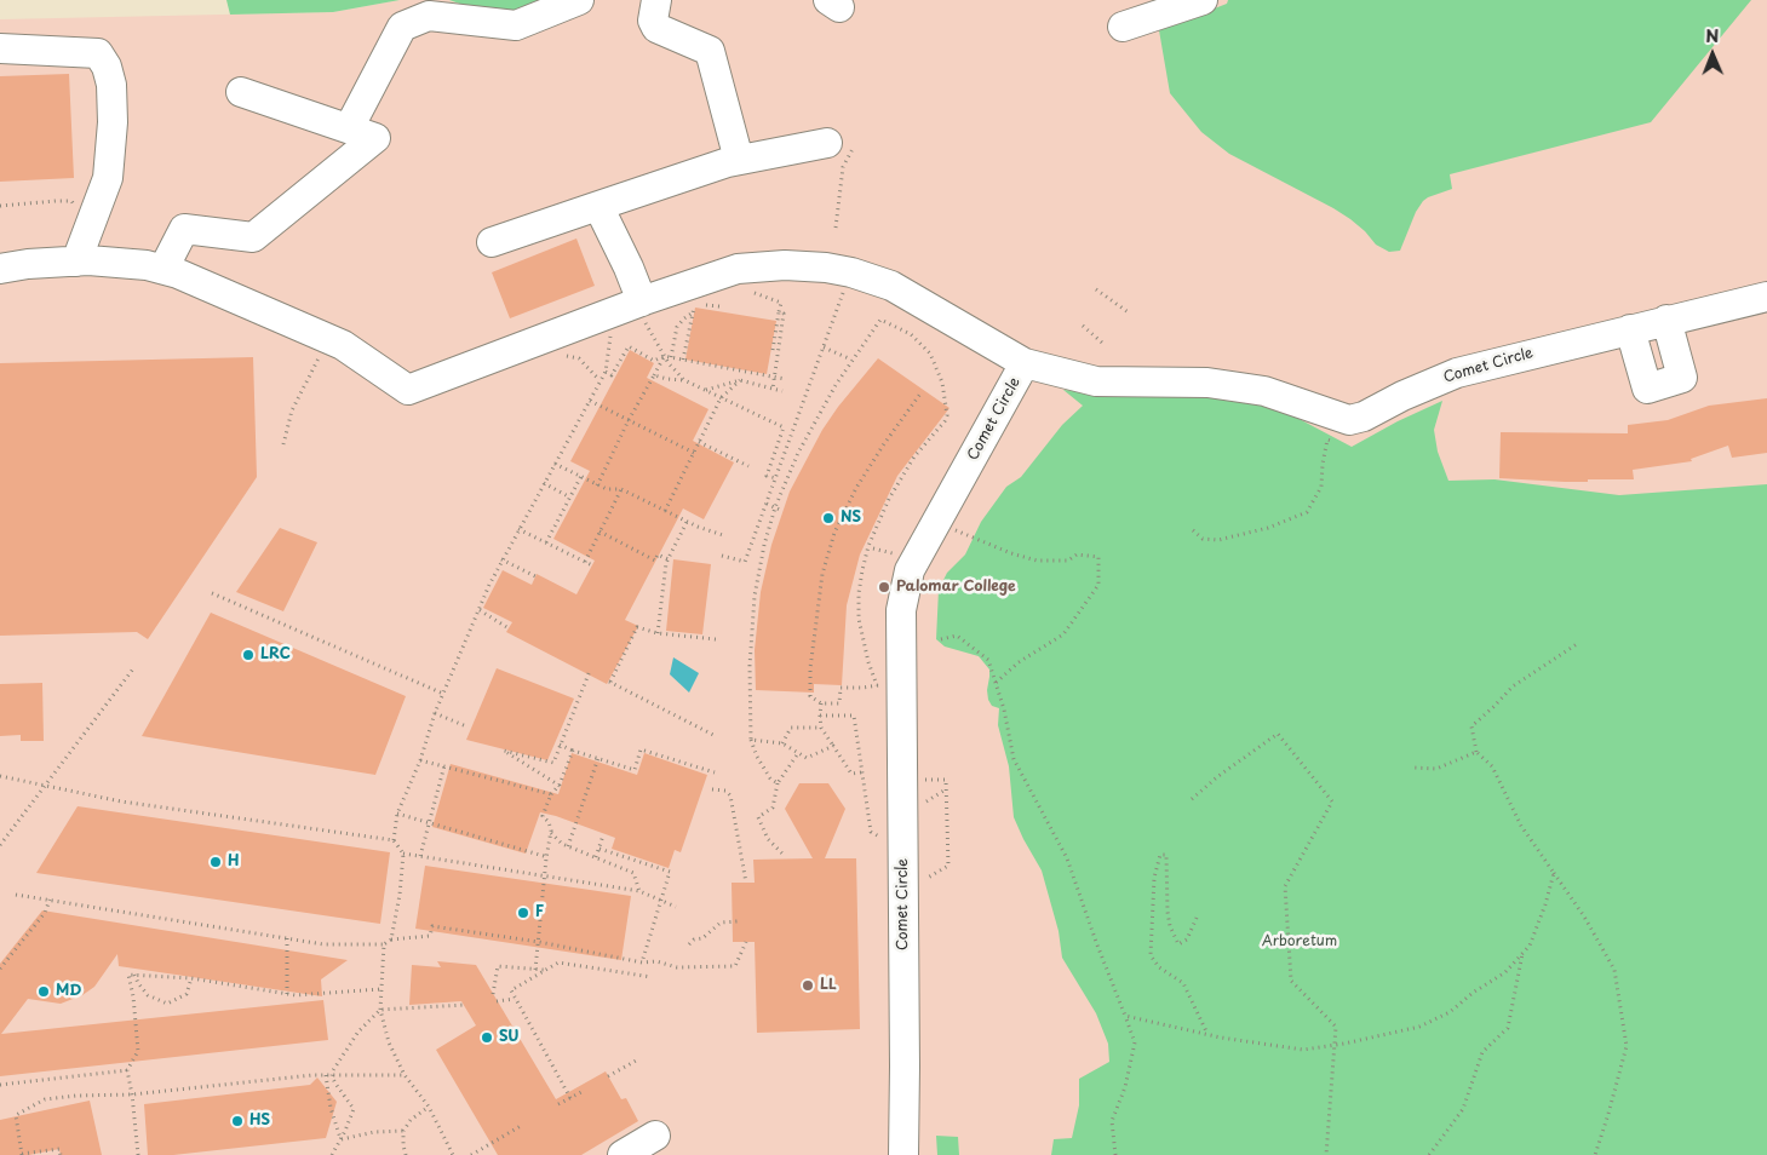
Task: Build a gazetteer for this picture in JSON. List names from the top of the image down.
{
  "streets": {
    "street": ["Comet Circle"]
  },
  "parks": ["Arboretum"],
  "places": [
    "NS",
    "Palomar College",
    "LRC",
    "H",
    "F",
    "LL",
    "MD",
    "SU",
    "HS"
  ],
  "north": "top"
}
